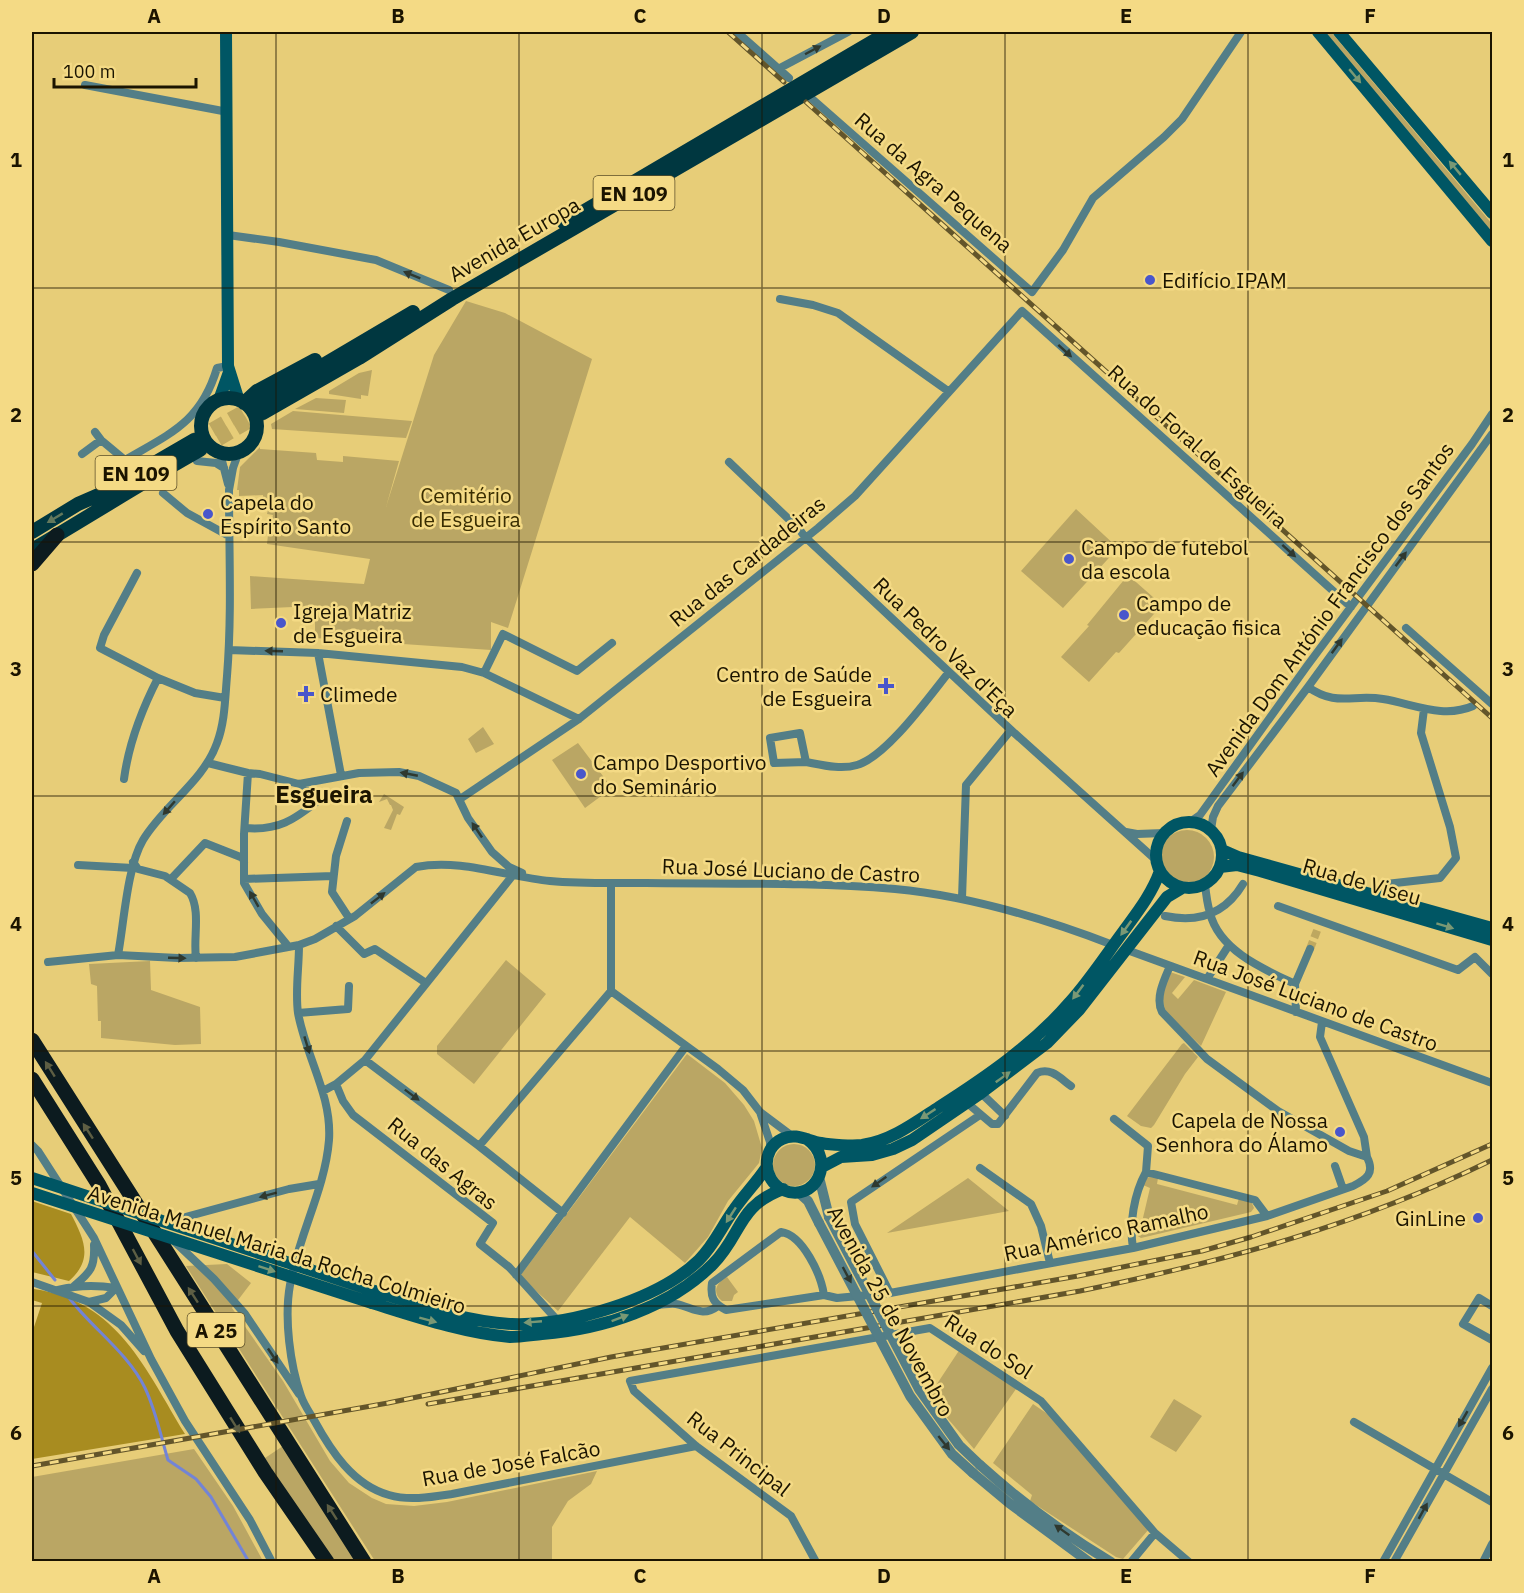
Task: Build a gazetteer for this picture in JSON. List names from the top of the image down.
{
  "streets": {
    "highway": ["A 25"],
    "main road": [
      "EN 109",
      "Avenida Europa",
      "Rua de Viseu",
      "Avenida Manuel Maria da Rocha Colmieiro"
    ],
    "street": [
      "Rua da Agra Pequena",
      "Rua do Foral de Esgueira",
      "Rua das Cardadeiras",
      "Avenida Dom António Francisco dos Santos",
      "Rua Pedro Vaz d'Eça",
      "Rua José Luciano de Castro",
      "Rua das Agras",
      "Rua Américo Ramalho",
      "Avenida 25 de Novembro",
      "Rua do Sol",
      "Rua Principal",
      "Rua de José Falcão"
    ]
  },
  "crossings": [
    ["EN 109", "Avenida Europa"],
    ["Rua do Foral de Esgueira", "Rua das Cardadeiras"],
    ["Rua do Foral de Esgueira", "Avenida Dom António Francisco dos Santos"],
    ["Rua das Cardadeiras", "Rua Pedro Vaz d'Eça"],
    ["Avenida Dom António Francisco dos Santos", "Rua de Viseu"],
    ["Rua Pedro Vaz d'Eça", "Rua José Luciano de Castro"],
    ["Rua José Luciano de Castro", "Rua de José Falcão"],
    ["Rua das Agras", "Avenida Manuel Maria da Rocha Colmieiro"],
    ["Rua Américo Ramalho", "Avenida Manuel Maria da Rocha Colmieiro"],
    ["Avenida Manuel Maria da Rocha Colmieiro", "Avenida 25 de Novembro"],
    ["Rua do Sol", "Rua Principal"],
    ["Rua Principal", "Rua de José Falcão"]
  ],
  "one_way": ["Rua do Foral de Esgueira"],
  "districts": ["Esgueira"],
  "parks": ["Cemitério de Esgueira"],
  "places": {
    "other": [
      "Edifício IPAM",
      "Capela do Espírito Santo",
      "Campo de futebol da escola",
      "Campo de educação fisica",
      "Igreja Matriz de Esgueira",
      "Campo Desportivo do Seminário",
      "Capela de Nossa Senhora do Álamo",
      "GinLine"
    ],
    "health": ["Centro de Saúde de Esgueira", "Climede"]
  },
  "scale_bar": "100 m",
  "grid": {
    "columns": [
      "A",
      "B",
      "C",
      "D",
      "E",
      "F"
    ],
    "rows": [
      "1",
      "2",
      "3",
      "4",
      "5",
      "6"
    ]
  }
}
